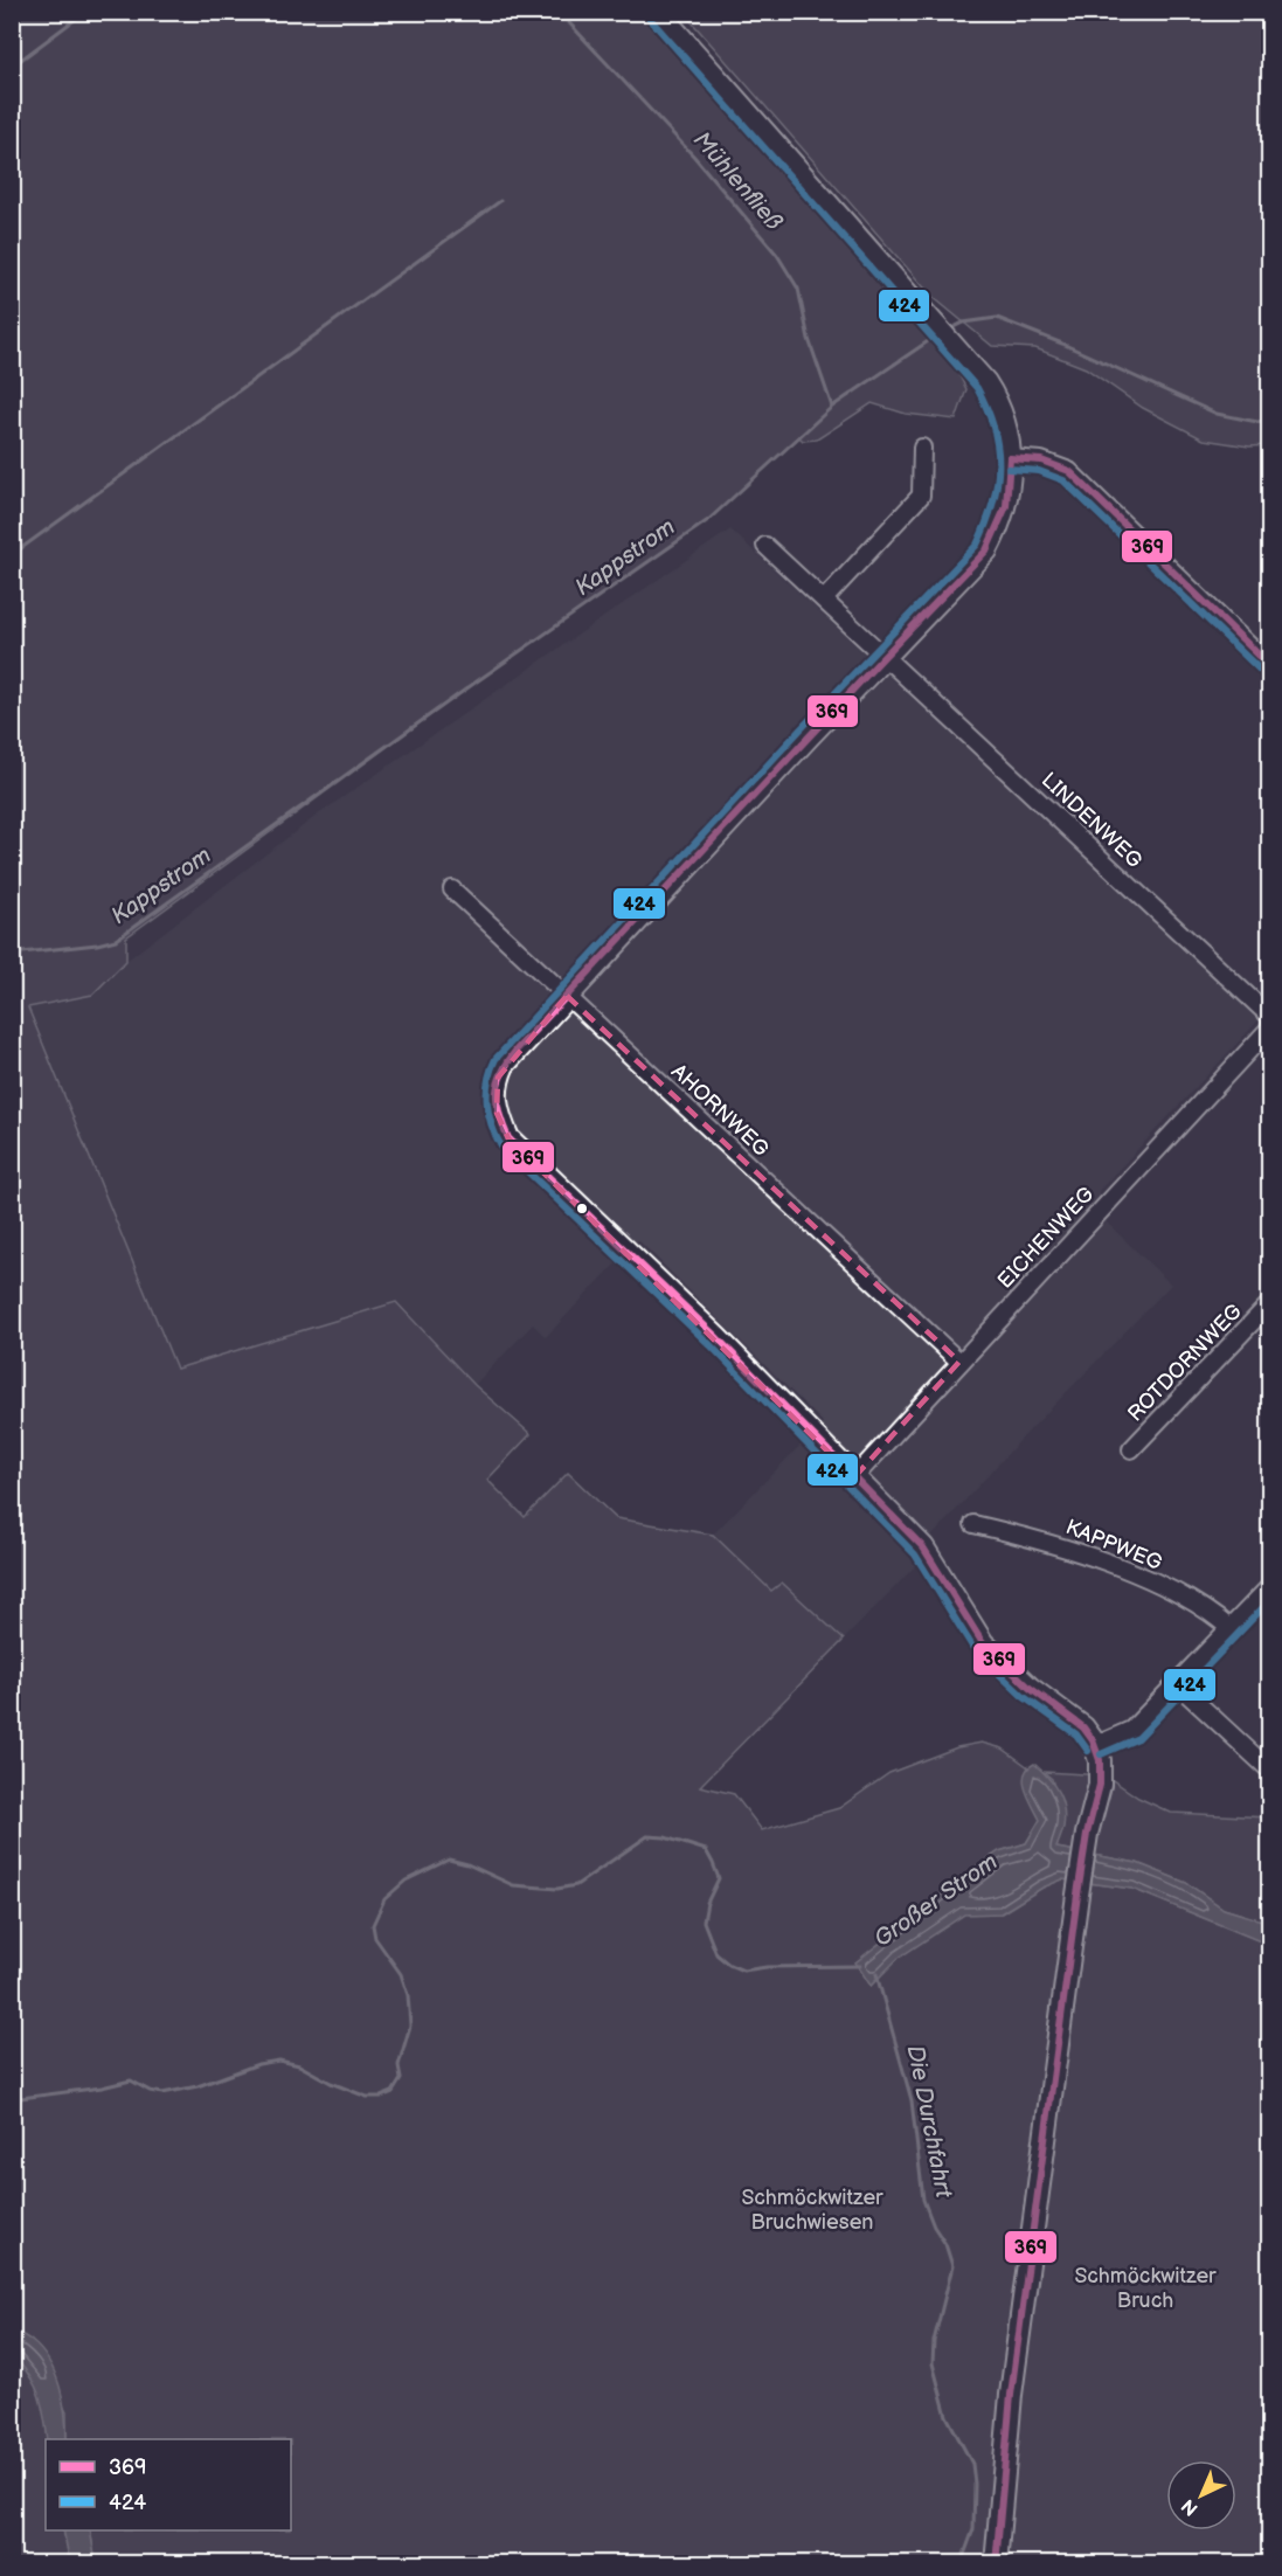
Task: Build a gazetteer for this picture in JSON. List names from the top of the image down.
{
  "streets": {
    "street": [
      "LINDENWEG",
      "AHORNWEG",
      "EICHENWEG",
      "ROTDORNWEG",
      "KAPPWEG"
    ]
  },
  "crossings": [
    ["AHORNWEG", "EICHENWEG"]
  ],
  "water": [
    "Mühlenfließ",
    "Kappstrom",
    "Großer Strom",
    "Die Durchfahrt"
  ],
  "parks": ["Schmöckwitzer Bruchwiesen", "Schmöckwitzer Bruch"],
  "lines": ["transit line 424", "transit line 369"],
  "legend": ["369", "424"],
  "north": "bottom left"
}
